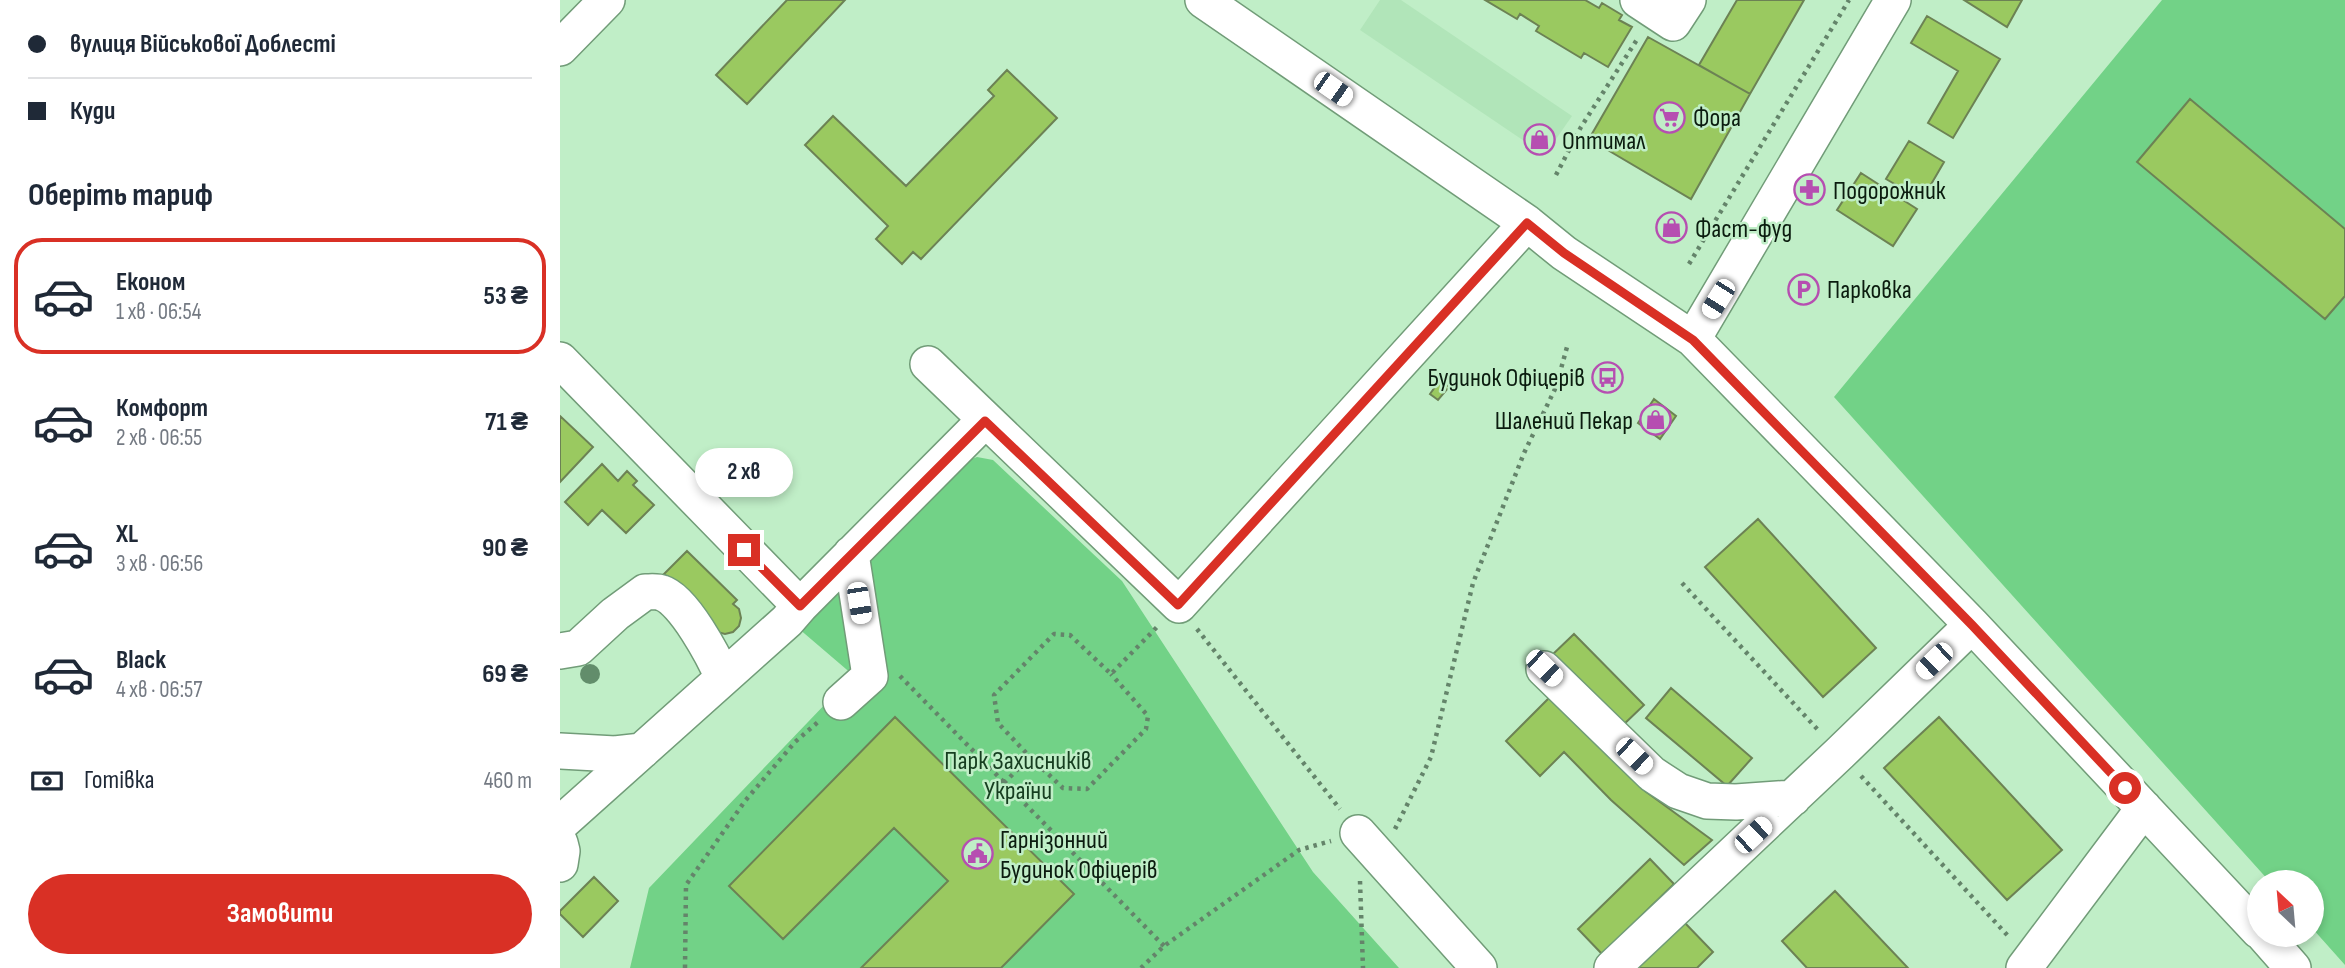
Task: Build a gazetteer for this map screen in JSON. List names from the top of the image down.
{
  "parks": ["Парк Захисників України"],
  "places": {
    "supermarket": ["Фора"],
    "shop": ["Оптимал", "Фаст-фуд", "Шалений Пекар"],
    "pharmacy": ["Подорожник"],
    "parking": ["Парковка"],
    "bus stop": ["Будинок Офіцерів"],
    "public building": ["Гарнізонний Будинок Офіцерів"]
  },
  "north": "top left",
  "page": {
    "banner": ["вулиця Військової Доблесті", "Куди"],
    "heading": "Оберіть тариф",
    "list": [
      {
        "name": "Економ",
        "note": "1 хв · 06:54",
        "value": "53 ₴"
      },
      {
        "name": "Комфорт",
        "note": "2 хв · 06:55",
        "value": "71 ₴"
      },
      {
        "name": "XL",
        "note": "3 хв · 06:56",
        "value": "90 ₴"
      },
      {
        "name": "Black",
        "note": "4 хв · 06:57",
        "value": "69 ₴"
      }
    ],
    "bubble": "2 хв",
    "pay": ["Готівка", "460 m"],
    "buttons": "Замовити"
  }
}
